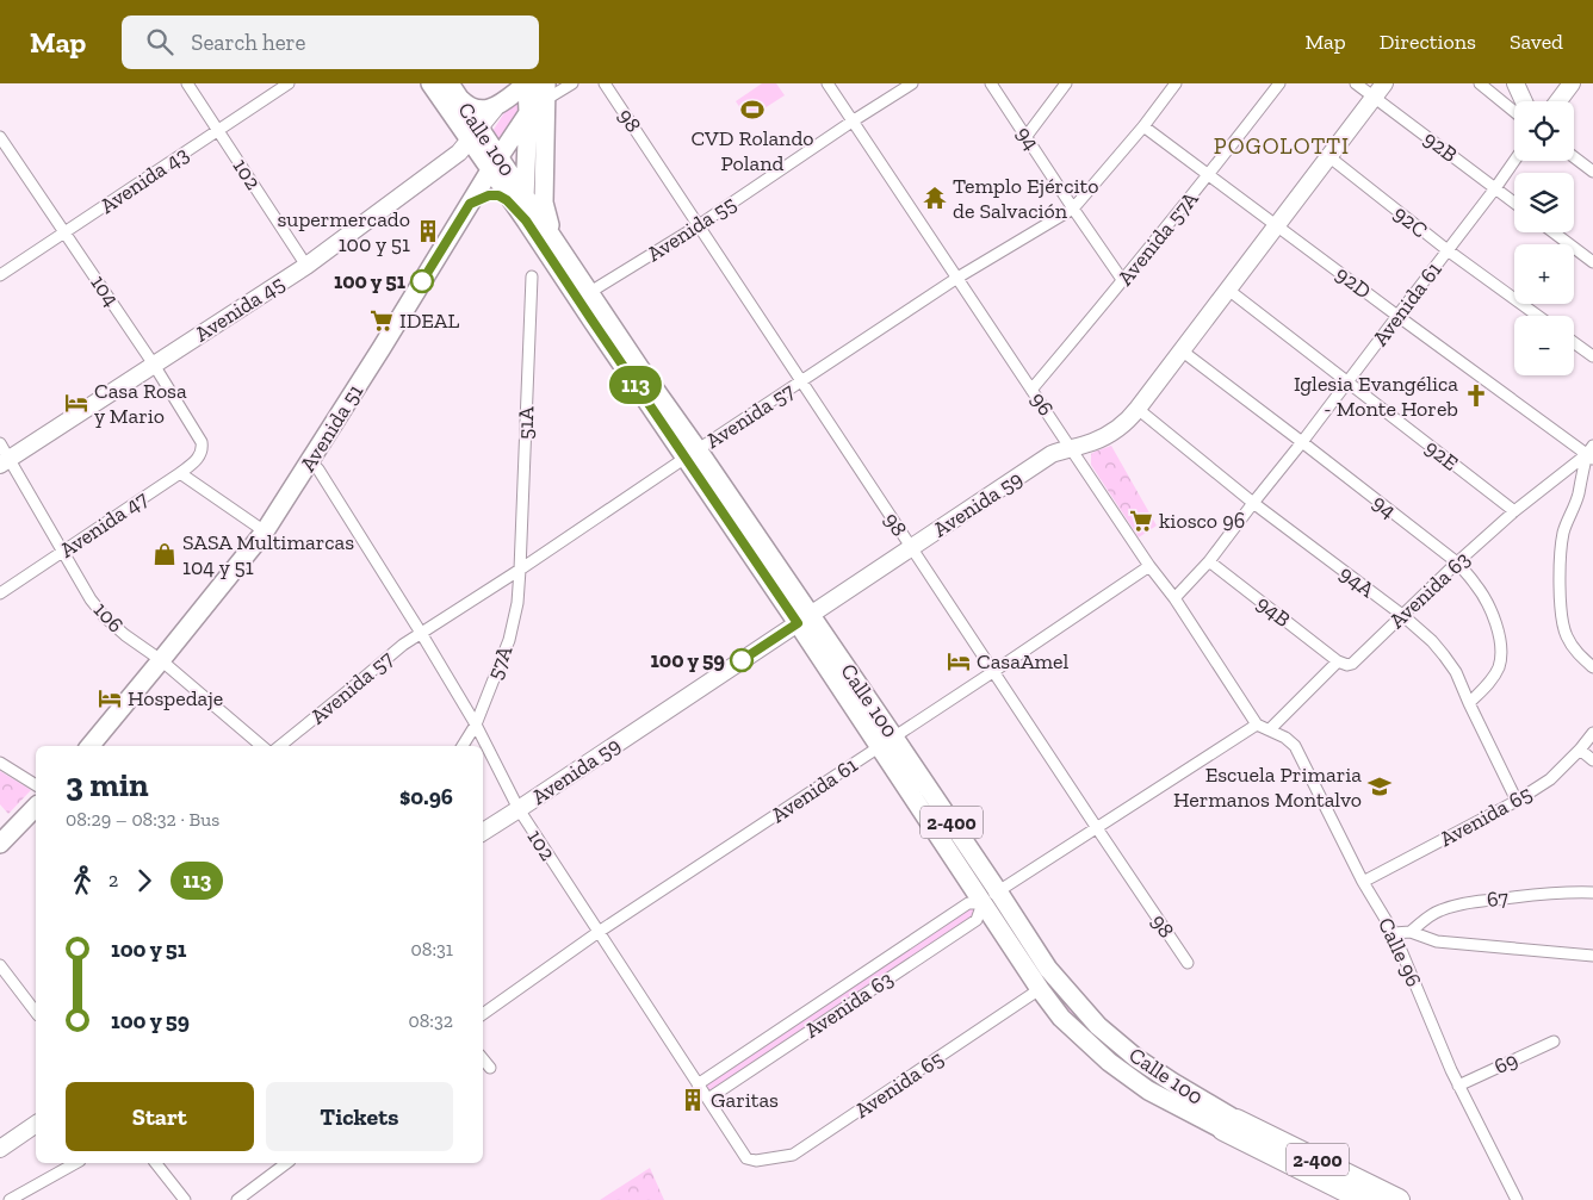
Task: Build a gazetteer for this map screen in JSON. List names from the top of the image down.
{
  "streets": {
    "highway": ["Calle 100", "2-400"],
    "main road": ["Avenida 51"],
    "street": [
      "98",
      "94",
      "92B",
      "102",
      "Avenida 43",
      "92C",
      "Avenida 55",
      "Avenida 57A",
      "92D",
      "104",
      "Avenida 61",
      "Avenida 45",
      "96",
      "Avenida 57",
      "51A",
      "92E",
      "Avenida 59",
      "Avenida 47",
      "94A",
      "Avenida 63",
      "94B",
      "106",
      "57A",
      "Avenida 65",
      "67",
      "Calle 96",
      "69"
    ]
  },
  "crossings": [
    ["98", "Avenida 55"],
    ["98", "Avenida 61"],
    ["98", "Avenida 57"],
    ["98", "Avenida 59"],
    ["98", "Avenida 63"],
    ["94", "Avenida 57A"],
    ["94", "Avenida 61"],
    ["94", "Avenida 57"],
    ["94", "Avenida 59"],
    ["94", "94A"],
    ["94", "Avenida 63"],
    ["Calle 100", "Avenida 55"],
    ["Calle 100", "Avenida 61"],
    ["Calle 100", "Avenida 45"],
    ["Calle 100", "Avenida 57"],
    ["Calle 100", "Avenida 51"],
    ["Calle 100", "Avenida 59"],
    ["Calle 100", "Avenida 63"],
    ["Calle 100", "Avenida 65"],
    ["92B", "Avenida 61"],
    ["92B", "Avenida 59"],
    ["102", "Avenida 43"],
    ["102", "Avenida 61"],
    ["102", "Avenida 45"],
    ["102", "Avenida 57"],
    ["102", "Avenida 51"],
    ["102", "Avenida 59"],
    ["102", "Avenida 63"],
    ["102", "57A"],
    ["102", "Avenida 65"],
    ["Avenida 43", "104"],
    ["92C", "Avenida 61"],
    ["92C", "Avenida 59"],
    ["Avenida 55", "96"],
    ["Avenida 57A", "92D"],
    ["Avenida 57A", "96"],
    ["92D", "Avenida 61"],
    ["92D", "Avenida 57"],
    ["92D", "Avenida 59"],
    ["92D", "Avenida 63"],
    ["104", "Avenida 45"],
    ["104", "Avenida 47"],
    ["Avenida 61", "96"],
    ["Avenida 61", "92E"],
    ["Avenida 61", "94A"],
    ["Avenida 61", "94B"],
    ["Avenida 45", "106"],
    ["96", "Avenida 57"],
    ["96", "Avenida 59"],
    ["96", "Avenida 63"],
    ["96", "Calle 96"],
    ["Avenida 57", "51A"],
    ["Avenida 57", "57A"],
    ["51A", "57A"],
    ["Avenida 51", "106"],
    ["92E", "Avenida 59"],
    ["92E", "Avenida 63"],
    ["Avenida 59", "94A"],
    ["Avenida 47", "106"],
    ["94A", "Avenida 63"],
    ["94A", "Avenida 65"],
    ["Avenida 63", "94B"],
    ["Avenida 63", "Calle 96"],
    ["Avenida 65", "Calle 96"],
    ["Calle 96", "69"]
  ],
  "districts": ["POGOLOTTI"],
  "places": {
    "sports": ["CVD Rolando Poland"],
    "temple": ["Templo Ejército de Salvación"],
    "building": ["supermercado 100 y 51", "Garitas"],
    "other": ["100 y 51", "100 y 59"],
    "supermarket": ["IDEAL", "kiosco 96"],
    "church": ["Iglesia Evangélica - Monte Horeb"],
    "hotel": ["Casa Rosa y Mario", "CasaAmel", "Hospedaje"],
    "shop": ["SASA Multimarcas 104 y 51"],
    "school or university": ["Escuela Primaria Hermanos Montalvo"]
  },
  "lines": ["bus line 113"],
  "page": {
    "header": "Map",
    "search": "Search here",
    "nav": ["Map", "Directions", "Saved"],
    "on_map": "113",
    "map_buttons": ["+", "−"],
    "heading": ["3 min", "08:29 – 08:32 · Bus", "$0.96"],
    "legs": ["2", "113"],
    "list": [
      {
        "name": "100 y 51",
        "value": "08:31"
      },
      {
        "name": "100 y 59",
        "value": "08:32"
      }
    ],
    "buttons": ["Start", "Tickets"]
  }
}
